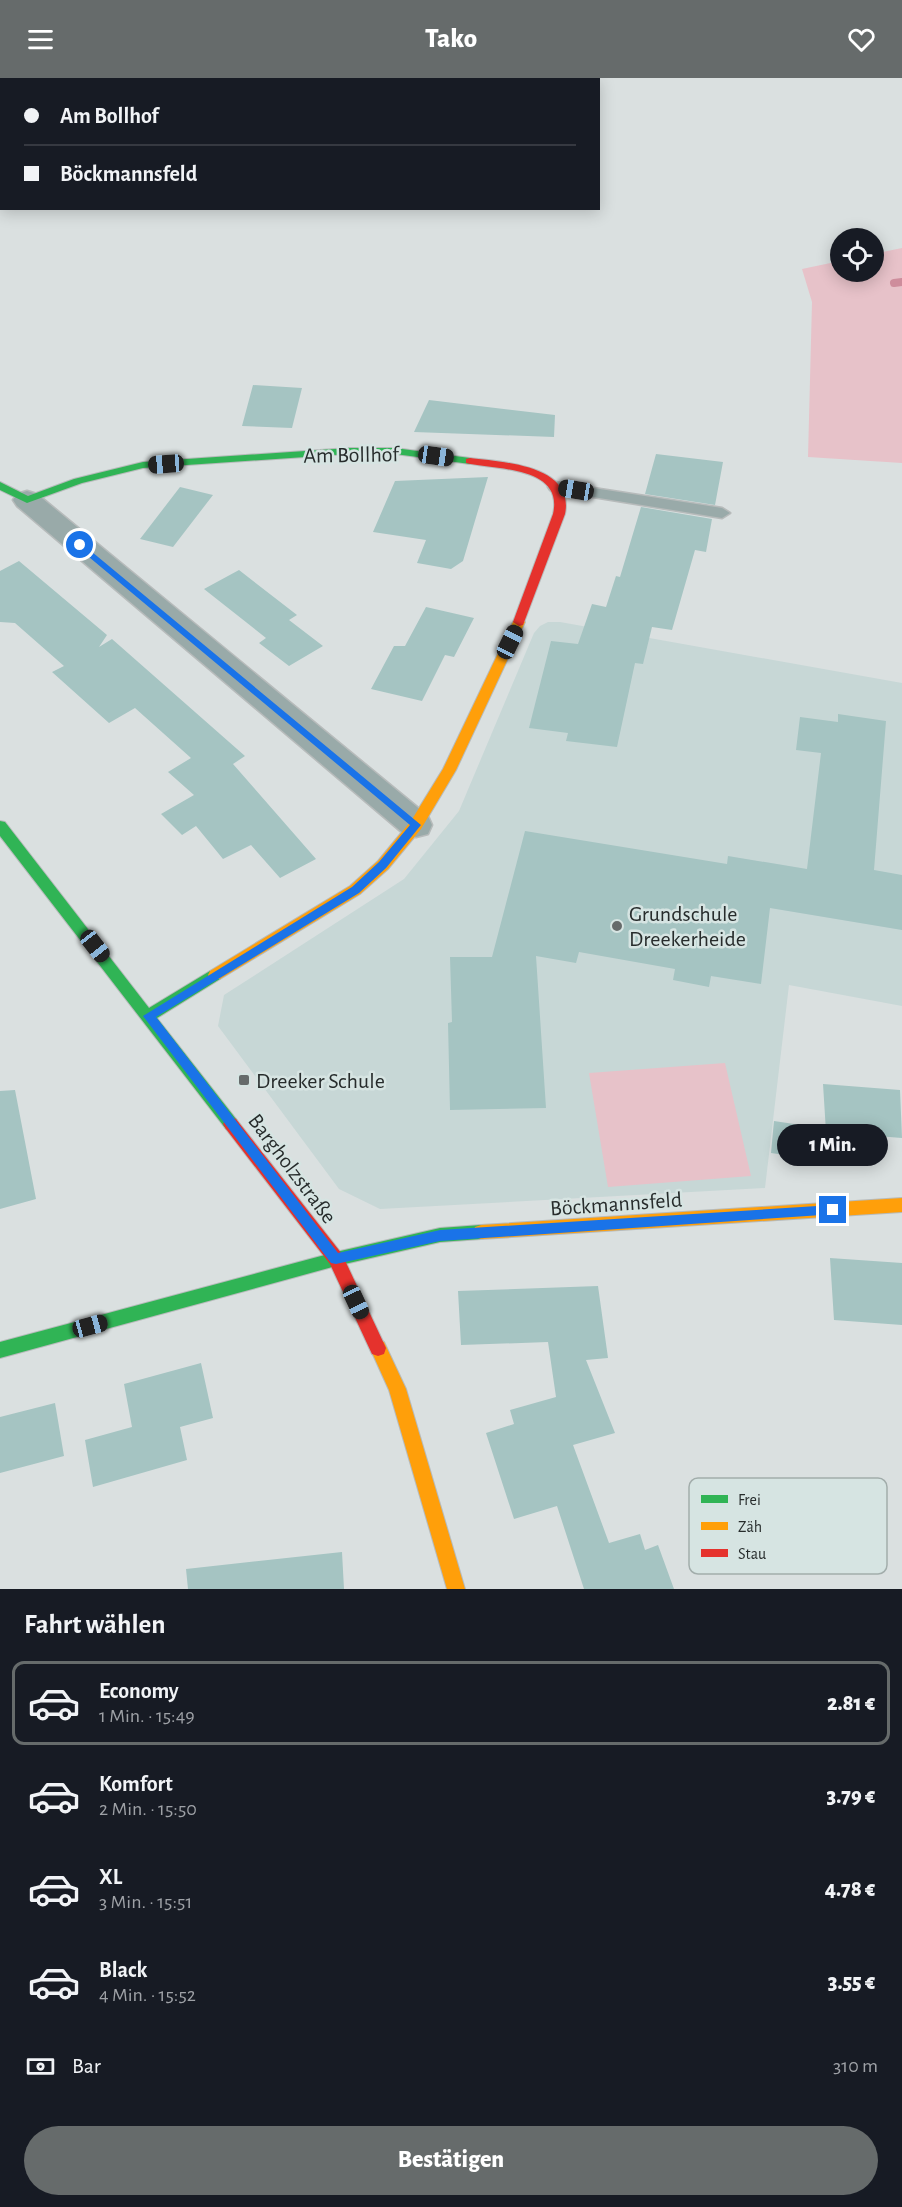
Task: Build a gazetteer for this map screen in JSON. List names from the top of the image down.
{
  "streets": {
    "street": ["Am Bollhof", "Bargholzstraße", "Böckmannsfeld"]
  },
  "crossings": [
    ["Bargholzstraße", "Böckmannsfeld"]
  ],
  "places": {
    "other": ["Grundschule Dreekerheide"],
    "transit": ["Dreeker Schule"]
  },
  "legend": ["Frei", "Zäh", "Stau"],
  "page": {
    "header": "Tako",
    "banner": ["Am Bollhof", "Böckmannsfeld"],
    "bubble": "1 Min.",
    "heading": "Fahrt wählen",
    "list": [
      {
        "name": "Economy",
        "note": "1 Min. · 15:49",
        "value": "2.81 €"
      },
      {
        "name": "Komfort",
        "note": "2 Min. · 15:50",
        "value": "3.79 €"
      },
      {
        "name": "XL",
        "note": "3 Min. · 15:51",
        "value": "4.78 €"
      },
      {
        "name": "Black",
        "note": "4 Min. · 15:52",
        "value": "3.55 €"
      }
    ],
    "pay": ["Bar", "310 m"],
    "buttons": "Bestätigen"
  }
}
